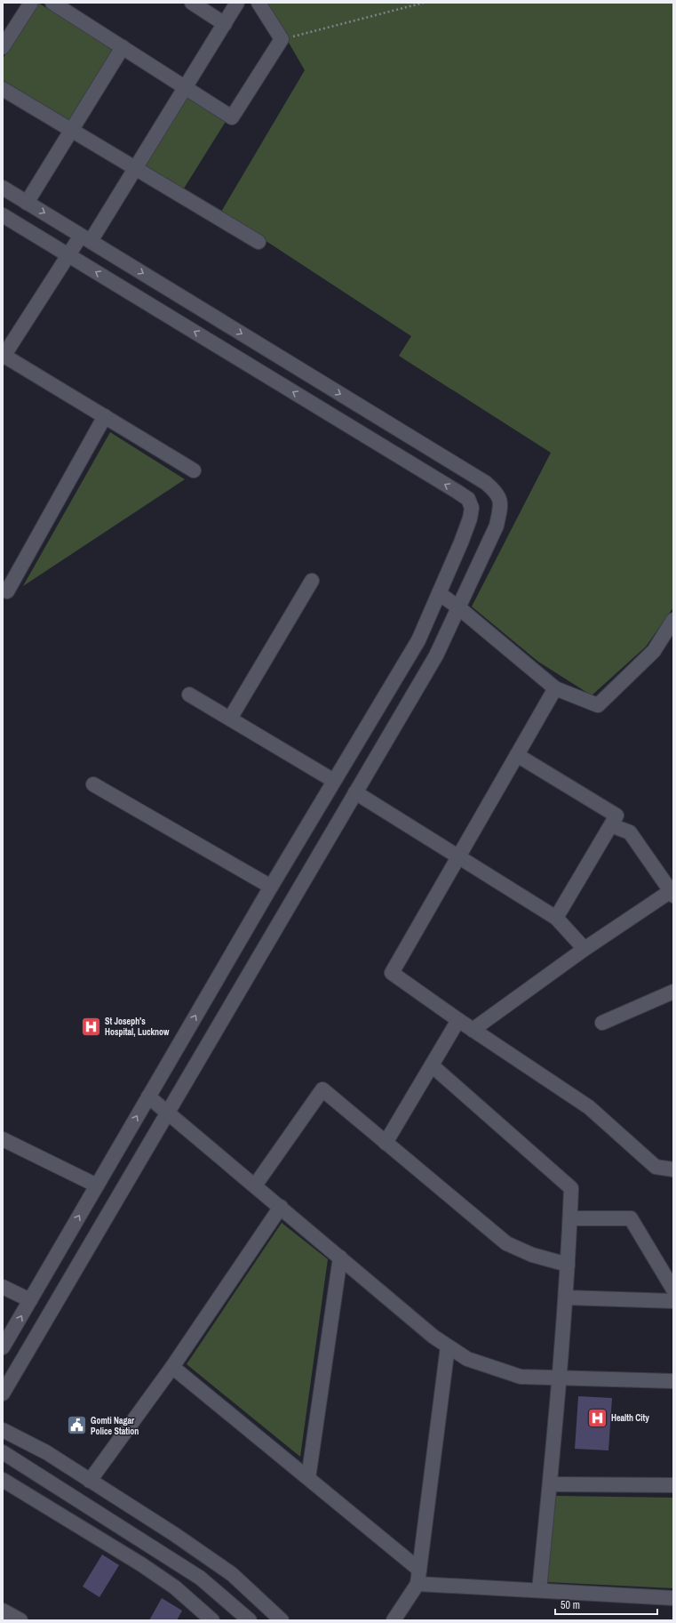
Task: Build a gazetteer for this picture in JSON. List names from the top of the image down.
{
  "places": {
    "hospital": ["St Joseph's Hospital, Lucknow", "Health City"],
    "public building": ["Gomti Nagar Police Station"]
  },
  "scale_bar": "50 m"
}
